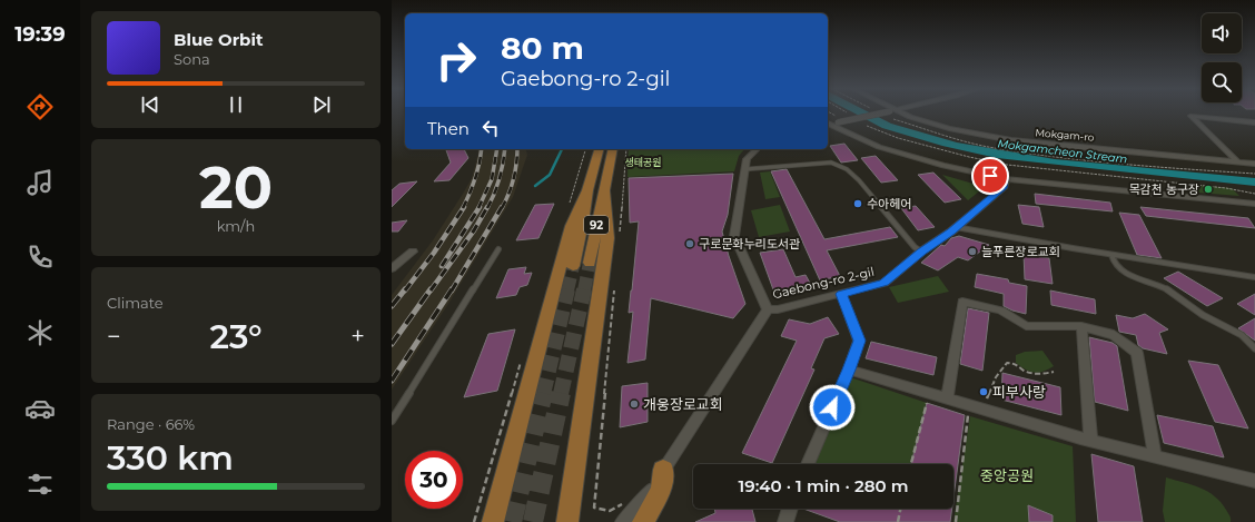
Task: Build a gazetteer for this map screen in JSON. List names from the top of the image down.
{
  "streets": {
    "main road": ["92"],
    "street": ["Mokgam-ro", "Gaebong-ro 2-gil"]
  },
  "water": ["Mokgamcheon Stream"],
  "parks": ["생태공원", "중앙공원"],
  "places": [
    "목감천 농구장",
    "수아헤어",
    "구로문화누리도서관",
    "늘푸른장로교회",
    "피부사랑",
    "개웅장로교회"
  ],
  "page": {
    "tabs": "19:39",
    "turn": ["80 m", "Gaebong-ro 2-gil"],
    "song": ["Blue Orbit", "Sona"],
    "then": "Then",
    "tile": [
      ["20", "km/h"],
      "Climate",
      ["Range · 66%", "330 km"]
    ],
    "heat": ["−", "23°", "+"],
    "limit": "30",
    "trip": "19:40 · 1 min · 280 m"
  }
}
